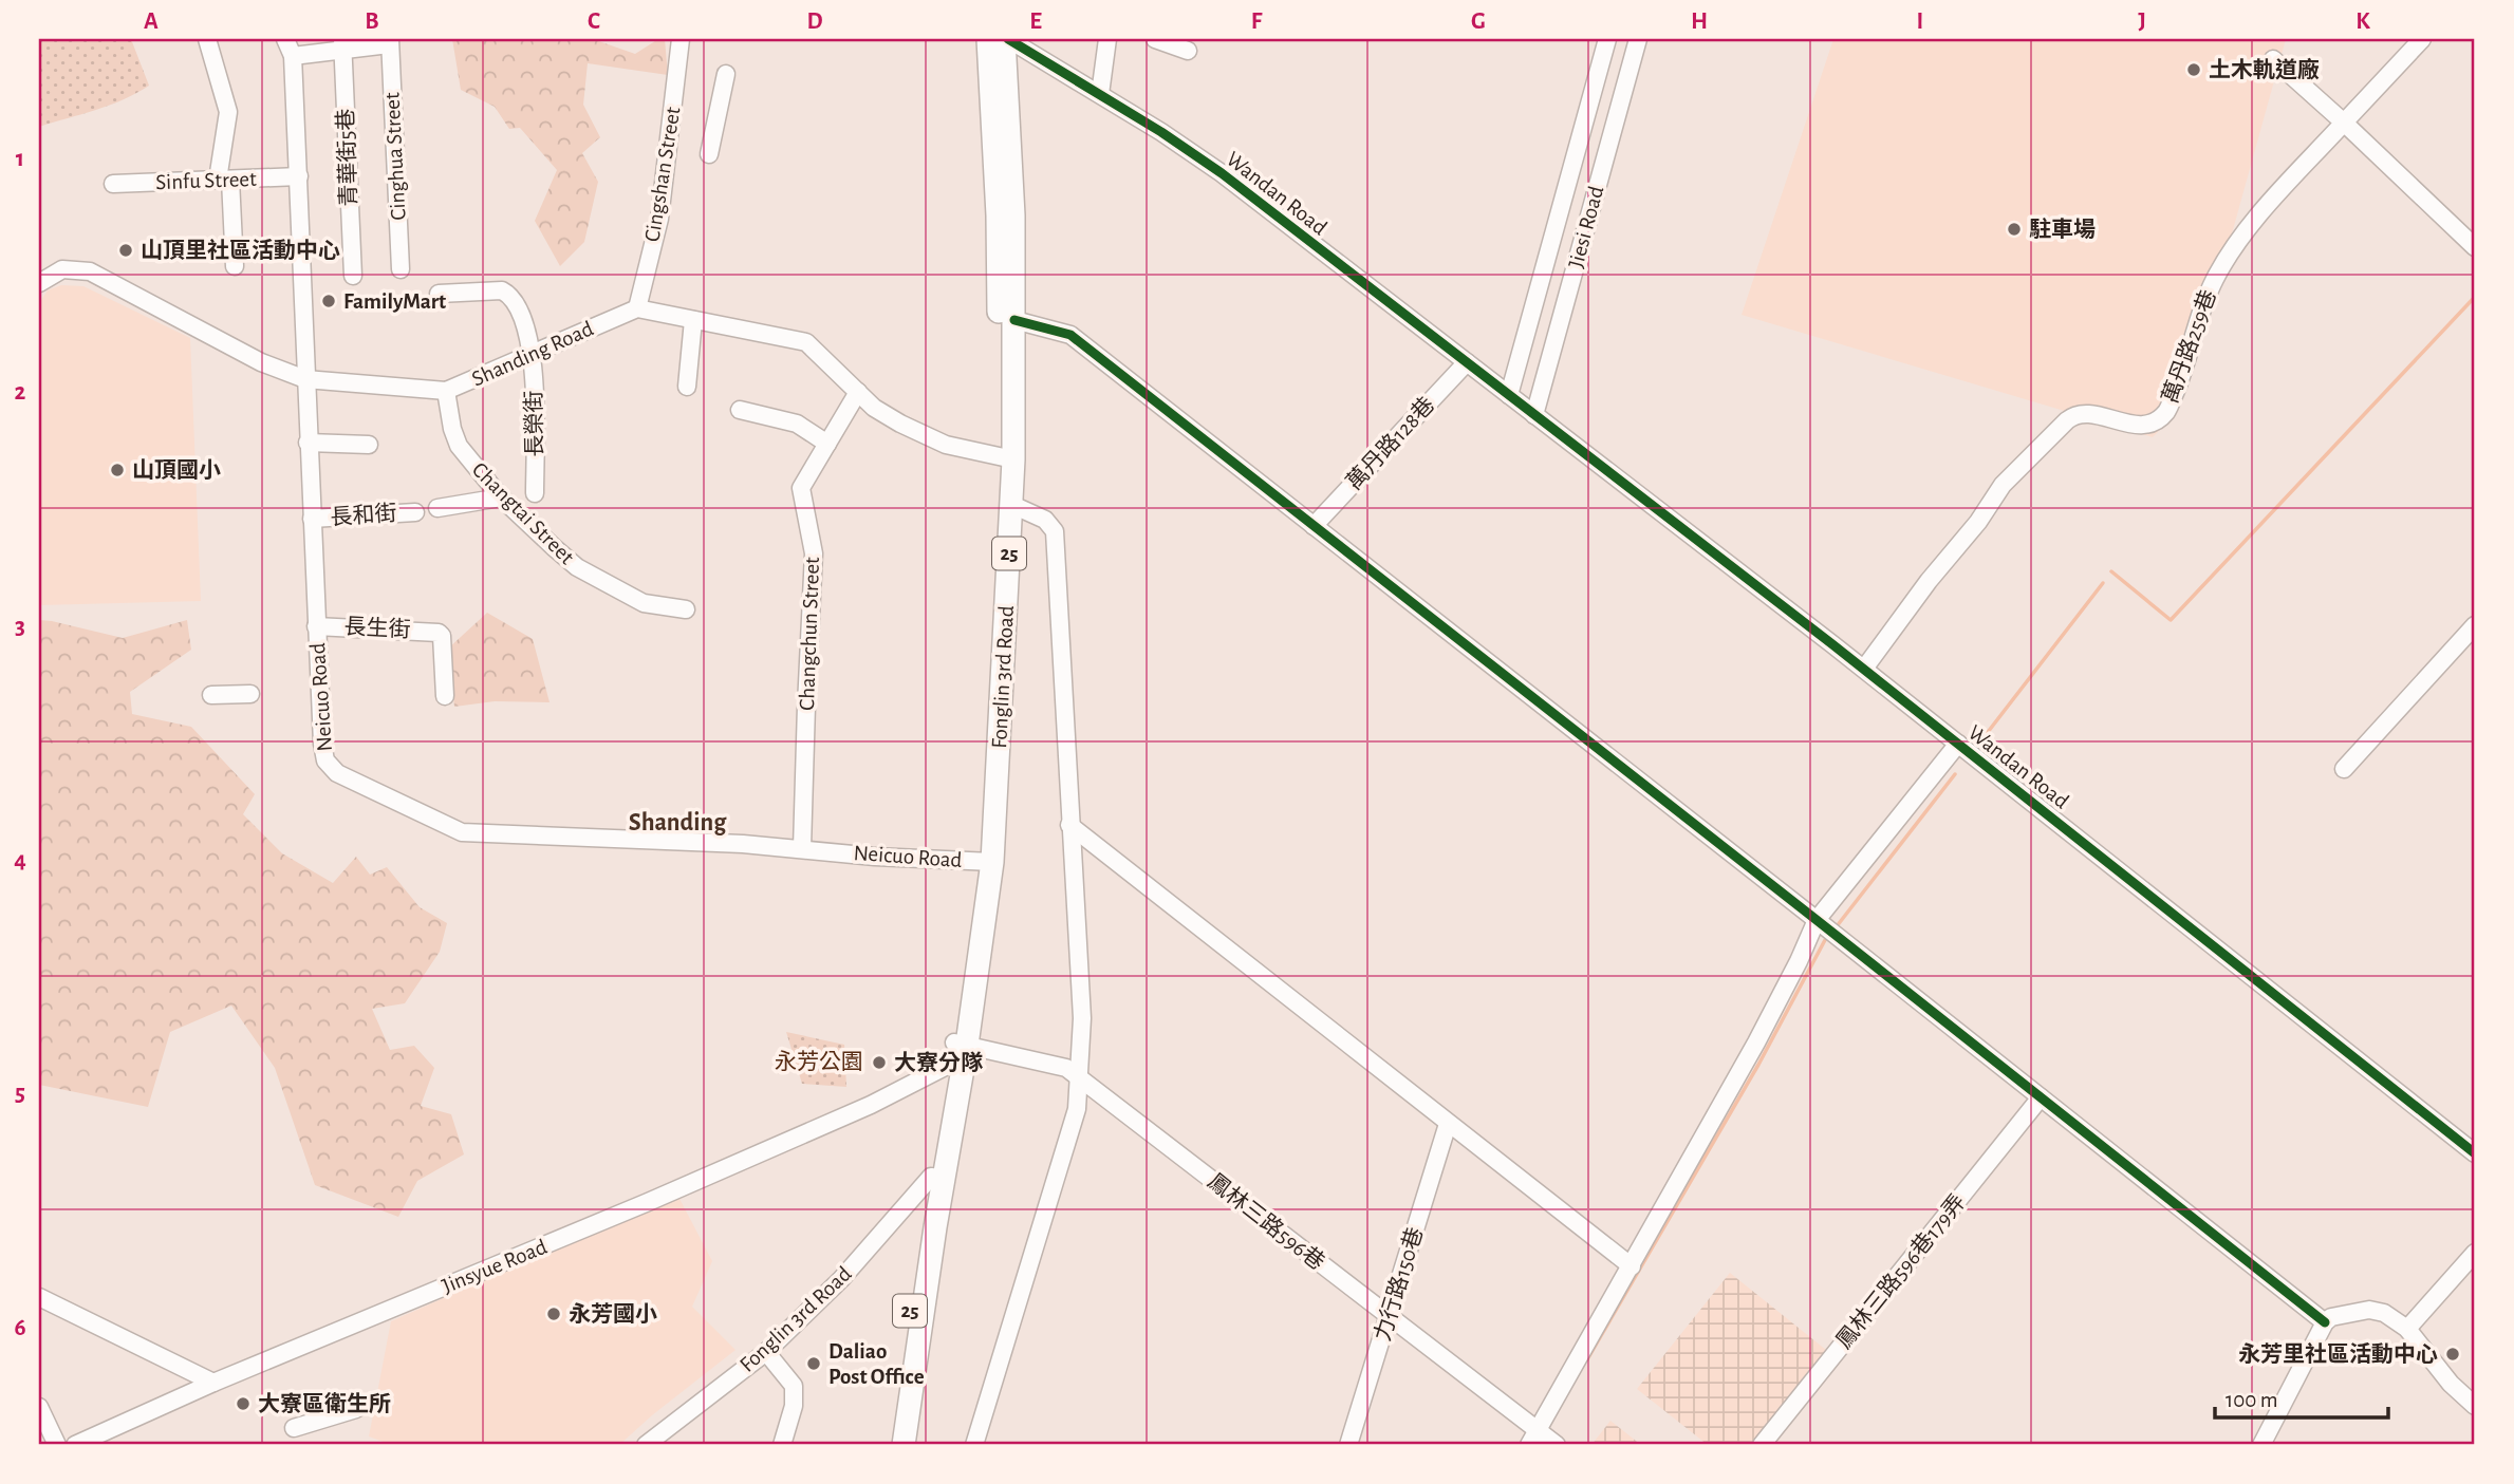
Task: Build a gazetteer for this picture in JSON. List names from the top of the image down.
{
  "streets": {
    "main road": ["25", "Fonglin 3rd Road"],
    "street": [
      "Cinghua Street",
      "青華街5巷",
      "Cingshan Street",
      "Sinfu Street",
      "Wandan Road",
      "Jiesi Road",
      "萬丹路259巷",
      "Shanding Road",
      "長榮街",
      "萬丹路128巷",
      "Changtai Street",
      "長和街",
      "長生街",
      "Changchun Street",
      "Neicuo Road",
      "鳳林三路596巷",
      "Jinsyue Road",
      "鳳林三路596巷179弄",
      "力行路150巷"
    ]
  },
  "crossings": [
    ["Cingshan Street", "Shanding Road"],
    ["Sinfu Street", "Neicuo Road"],
    ["Wandan Road", "Jiesi Road"],
    ["Wandan Road", "萬丹路259巷"],
    ["Wandan Road", "萬丹路128巷"],
    ["Wandan Road", "Fonglin 3rd Road"],
    ["Shanding Road", "長榮街"],
    ["Shanding Road", "Changtai Street"],
    ["Shanding Road", "Neicuo Road"],
    ["長和街", "Neicuo Road"],
    ["25", "Fonglin 3rd Road"],
    ["25", "鳳林三路596巷"],
    ["25", "Jinsyue Road"],
    ["長生街", "Neicuo Road"],
    ["Changchun Street", "Neicuo Road"],
    ["Fonglin 3rd Road", "Neicuo Road"],
    ["Fonglin 3rd Road", "鳳林三路596巷"],
    ["Fonglin 3rd Road", "Jinsyue Road"],
    ["鳳林三路596巷", "Jinsyue Road"],
    ["鳳林三路596巷", "力行路150巷"]
  ],
  "districts": ["Shanding"],
  "parks": ["永芳公園"],
  "places": [
    "土木軌道廠",
    "駐車場",
    "山頂里社區活動中心",
    "FamilyMart",
    "山頂國小",
    "大寮分隊",
    "永芳國小",
    "永芳里社區活動中心",
    "Daliao Post Office",
    "大寮區衛生所"
  ],
  "scale_bar": "100 m",
  "grid": {
    "columns": [
      "A",
      "B",
      "C",
      "D",
      "E",
      "F",
      "G",
      "H",
      "I",
      "J",
      "K"
    ],
    "rows": [
      "1",
      "2",
      "3",
      "4",
      "5",
      "6"
    ]
  }
}
